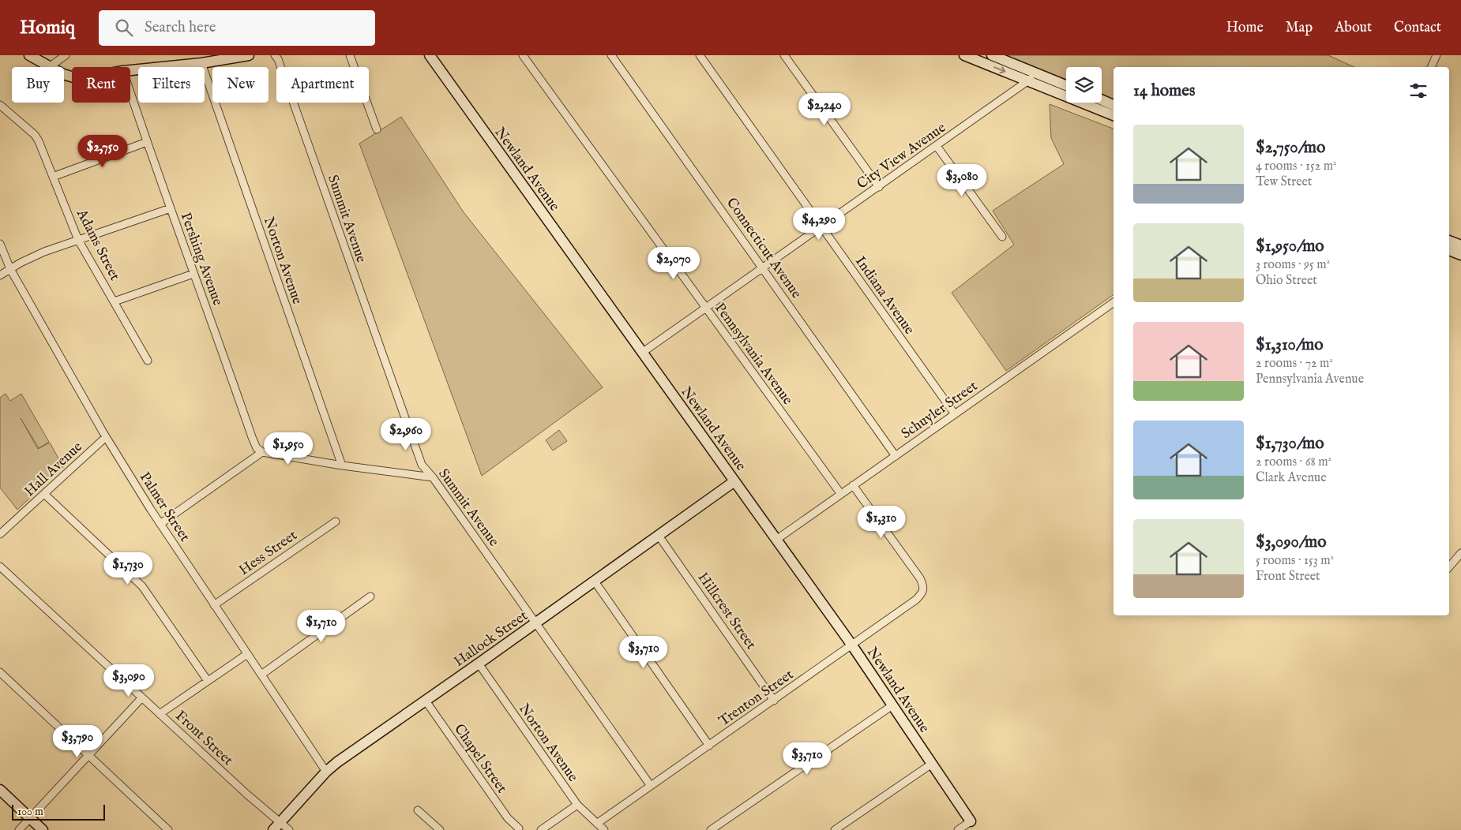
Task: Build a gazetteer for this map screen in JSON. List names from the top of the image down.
{
  "streets": {
    "street": [
      "City View Avenue",
      "Newland Avenue",
      "Summit Avenue",
      "Adams Street",
      "Connecticut Avenue",
      "Pershing Avenue",
      "Norton Avenue",
      "Indiana Avenue",
      "Pennsylvania Avenue",
      "Schuyler Street",
      "Hall Avenue",
      "Palmer Street",
      "Hess Street",
      "Hillcrest Street",
      "Hallock Street",
      "Trenton Street",
      "Front Street",
      "Chapel Street"
    ]
  },
  "crossings": [
    ["City View Avenue", "Newland Avenue"],
    ["City View Avenue", "Connecticut Avenue"],
    ["City View Avenue", "Indiana Avenue"],
    ["City View Avenue", "Pennsylvania Avenue"],
    ["Newland Avenue", "Schuyler Street"],
    ["Newland Avenue", "Hallock Street"],
    ["Newland Avenue", "Trenton Street"],
    ["Summit Avenue", "Hallock Street"],
    ["Summit Avenue", "Trenton Street"],
    ["Connecticut Avenue", "Schuyler Street"],
    ["Norton Avenue", "Hallock Street"],
    ["Norton Avenue", "Trenton Street"],
    ["Indiana Avenue", "Schuyler Street"],
    ["Pennsylvania Avenue", "Schuyler Street"],
    ["Schuyler Street", "Trenton Street"],
    ["Hall Avenue", "Palmer Street"],
    ["Palmer Street", "Hess Street"],
    ["Palmer Street", "Hallock Street"],
    ["Hillcrest Street", "Hallock Street"],
    ["Hillcrest Street", "Trenton Street"],
    ["Hallock Street", "Front Street"],
    ["Hallock Street", "Chapel Street"]
  ],
  "scale_bar": "100 m",
  "page": {
    "header": "Homiq",
    "search": "Search here",
    "nav": [
      "Home",
      "Map",
      "About",
      "Contact"
    ],
    "chip": [
      "Buy",
      "Rent",
      "Filters",
      "New",
      "Apartment"
    ],
    "heading": "14 homes",
    "price": [
      "$2,240",
      "$2,750",
      "$3,080",
      "$4,290",
      "$2,070",
      "$2,960",
      "$1,950",
      "$1,310",
      "$1,730",
      "$1,710",
      "$3,710",
      "$3,090",
      "$3,790",
      "$3,710"
    ],
    "list": [
      {
        "name": "$2,750/mo",
        "note": "4 rooms · 152 m² · Tew Street"
      },
      {
        "name": "$1,950/mo",
        "note": "3 rooms · 95 m² · Ohio Street"
      },
      {
        "name": "$1,310/mo",
        "note": "2 rooms · 72 m² · Pennsylvania Avenue"
      },
      {
        "name": "$1,730/mo",
        "note": "2 rooms · 68 m² · Clark Avenue"
      },
      {
        "name": "$3,090/mo",
        "note": "5 rooms · 153 m² · Front Street"
      }
    ],
    "scale": "100 m"
  }
}
